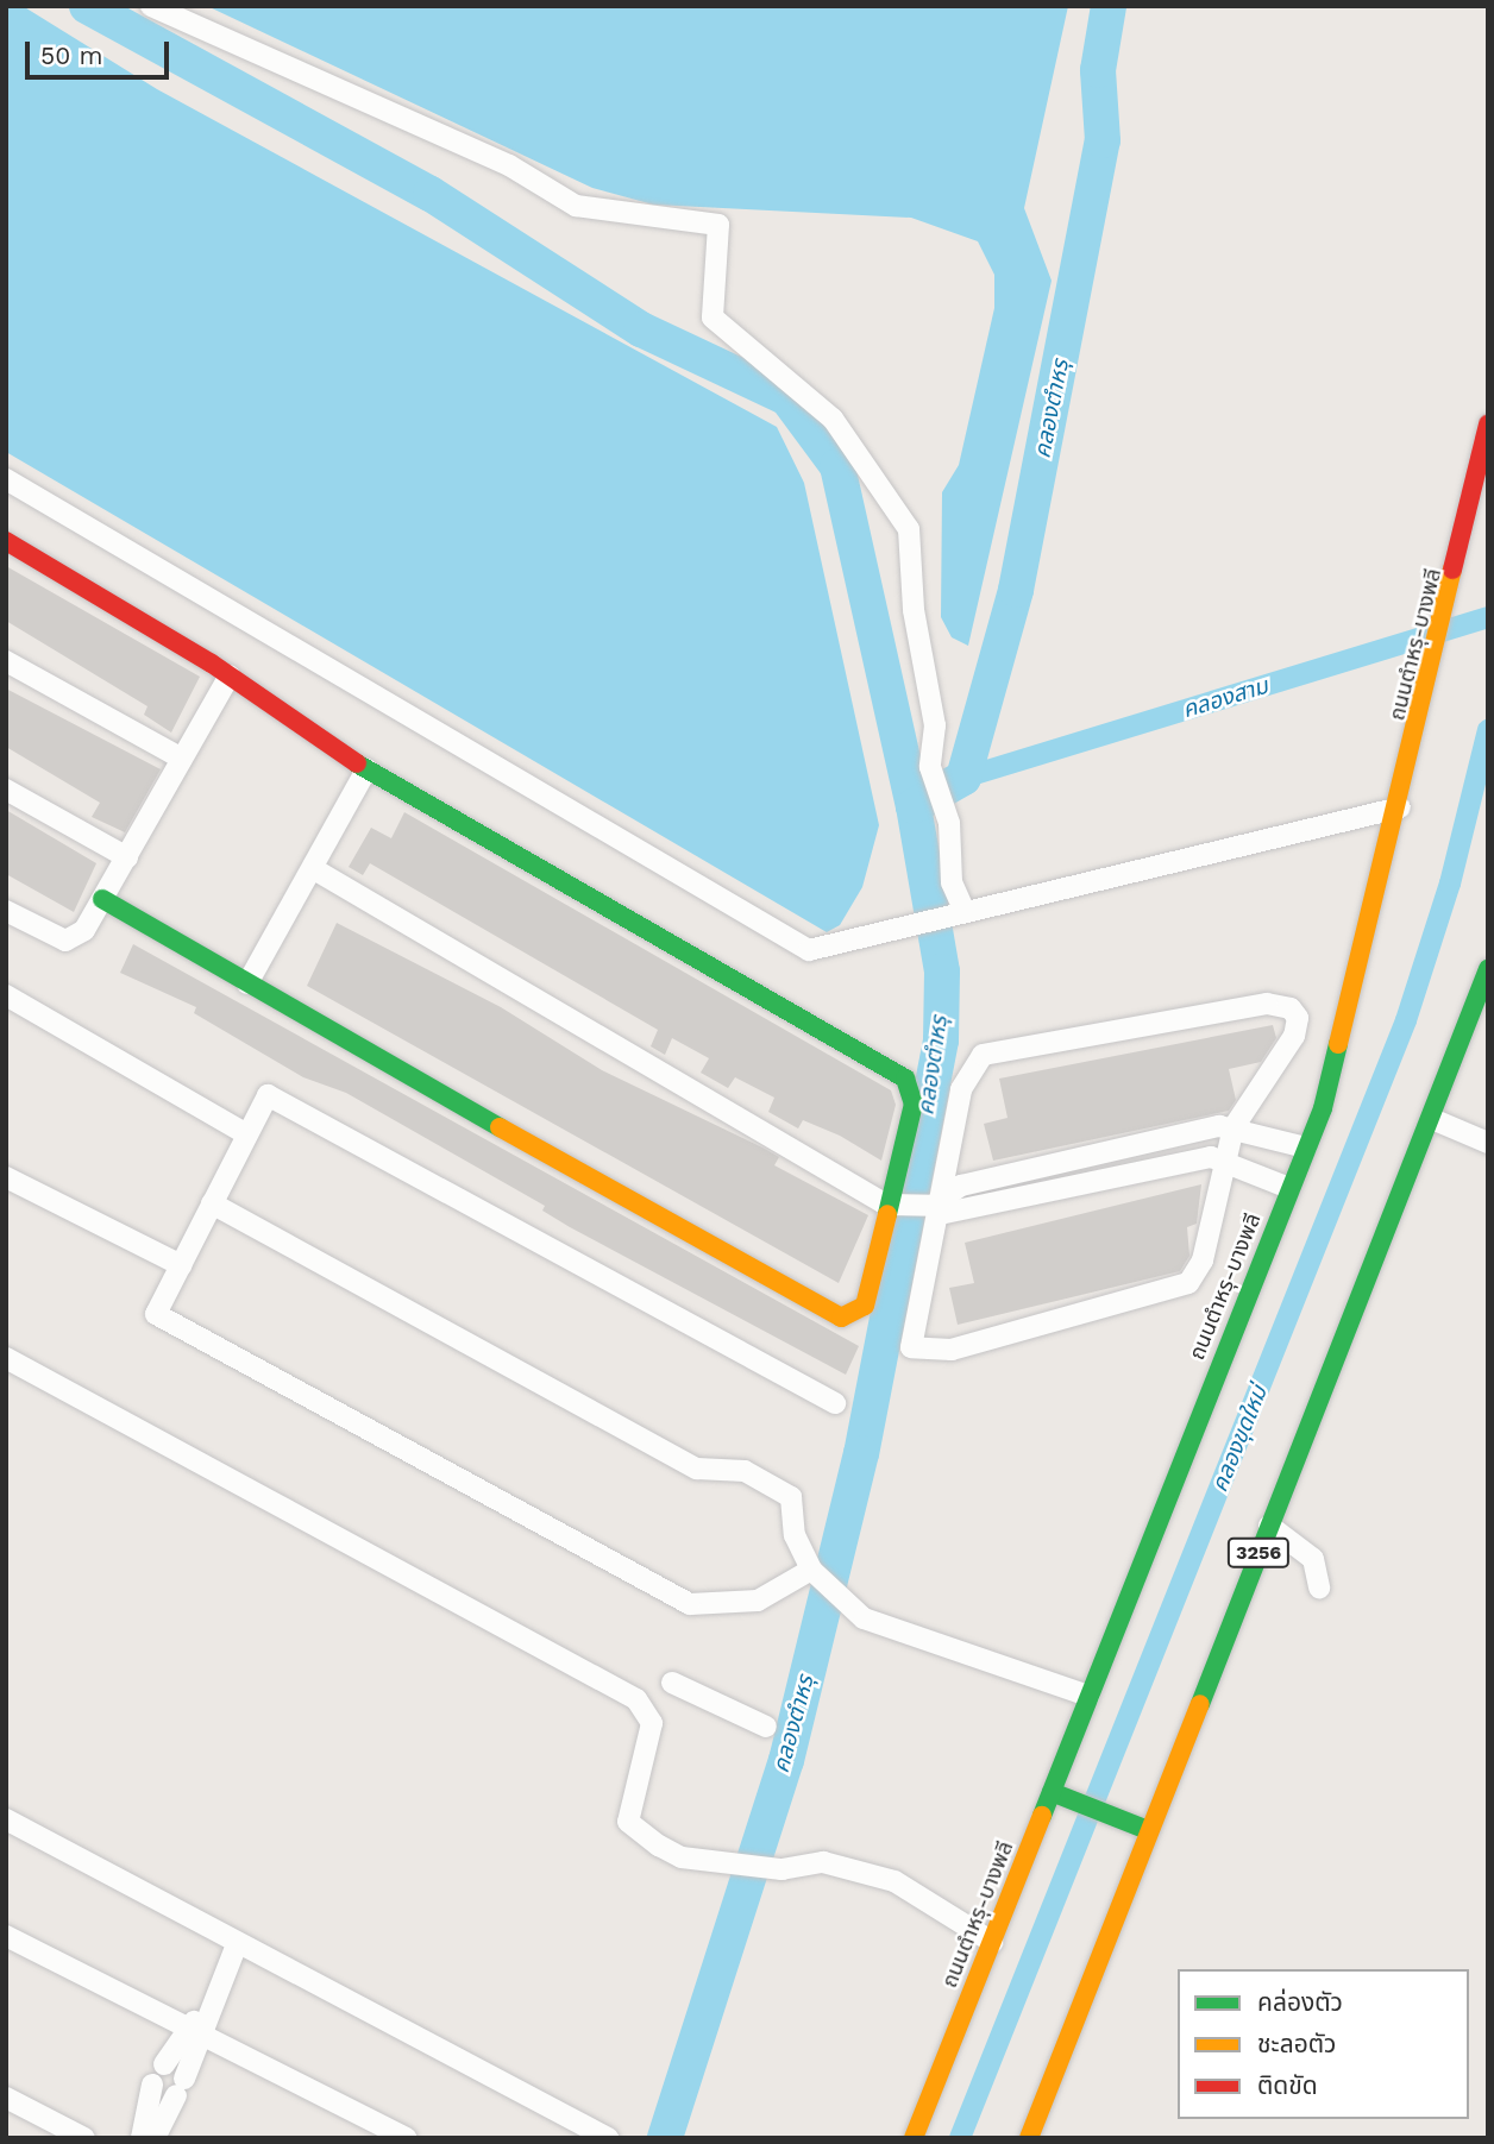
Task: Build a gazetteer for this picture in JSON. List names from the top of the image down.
{
  "streets": {
    "main road": ["ถนนตำหรุ-บางพลี", "3256"]
  },
  "water": ["คลองตำหรุ", "คลองสาม", "คลองขุดใหม่"],
  "legend": ["คล่องตัว", "ชะลอตัว", "ติดขัด"],
  "scale_bar": "50 m"
}
